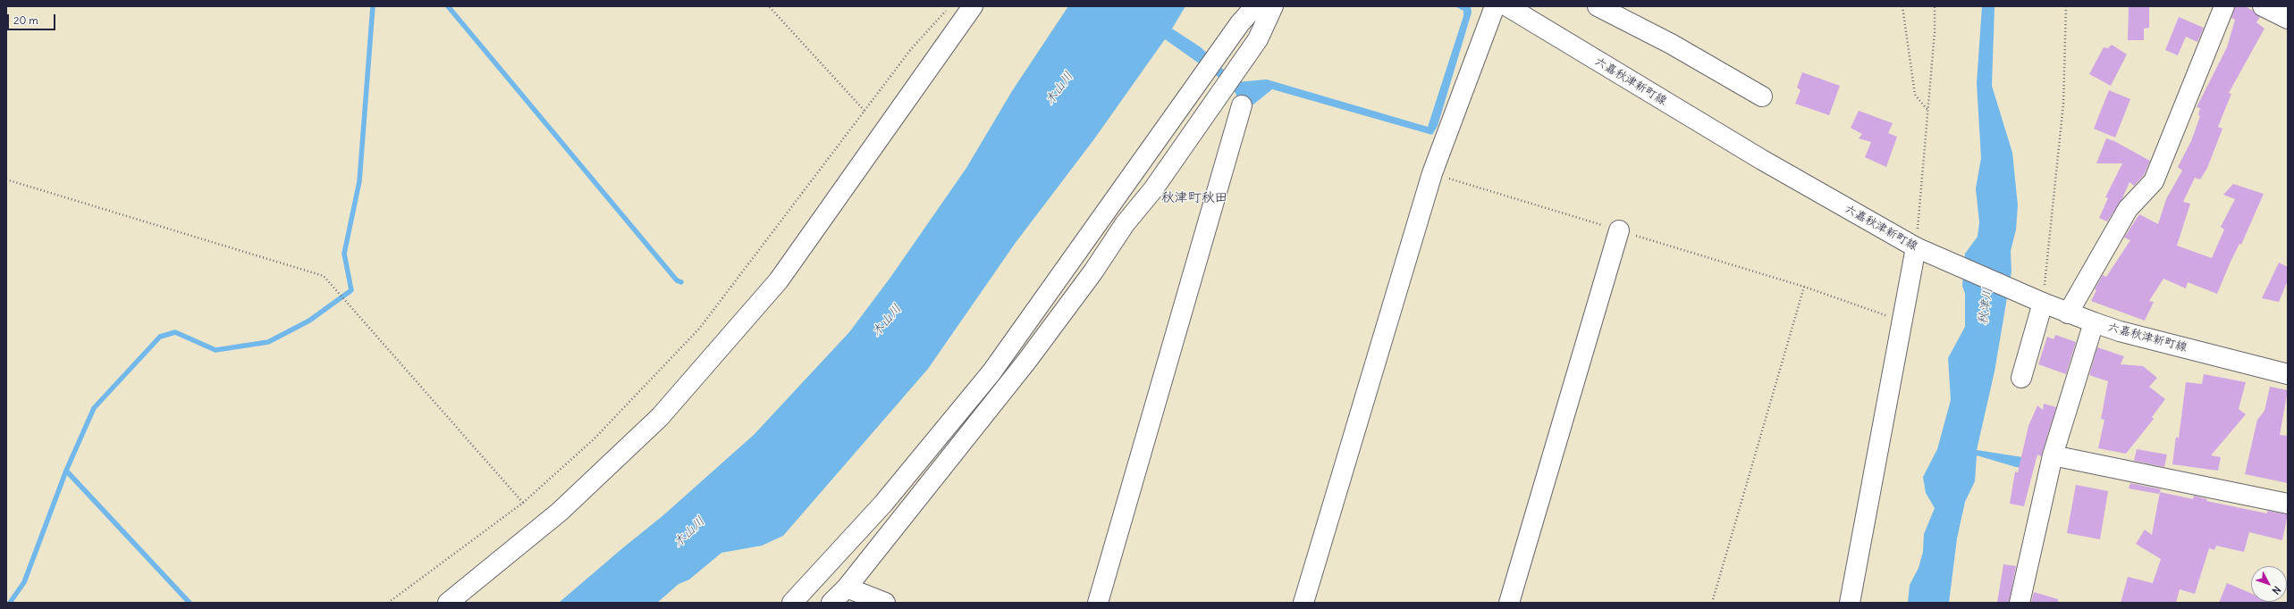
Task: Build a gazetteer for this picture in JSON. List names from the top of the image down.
{
  "streets": {
    "street": ["六嘉秋津新町線"]
  },
  "districts": ["秋津町秋田"],
  "water": ["木山川", "秋津川"],
  "scale_bar": "20 m",
  "north": "bottom right"
}
